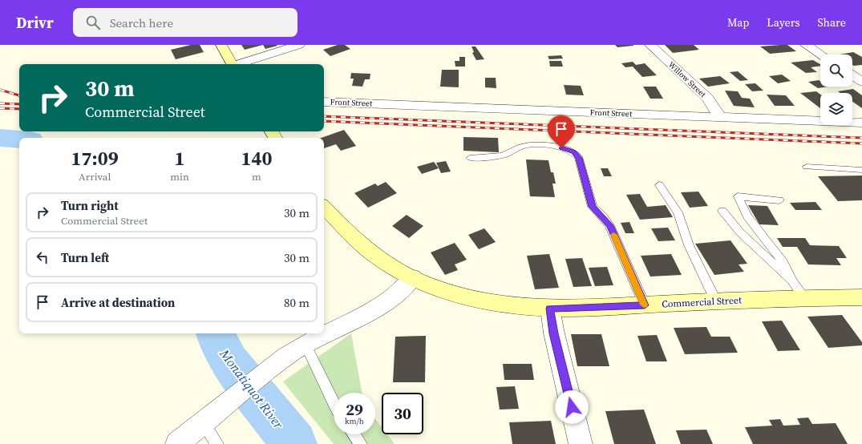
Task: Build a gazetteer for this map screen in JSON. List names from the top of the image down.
{
  "streets": {
    "main road": ["Commercial Street"],
    "street": ["Willow Street", "Front Street"]
  },
  "crossings": [
    ["Willow Street", "Front Street"]
  ],
  "water": ["Monatiquot River"],
  "page": {
    "header": "Drivr",
    "search": "Search here",
    "nav": ["Map", "Layers", "Share"],
    "turn": ["30 m", "Commercial Street"],
    "eta": [
      "17:09",
      "Arrival",
      "1",
      "min",
      "140",
      "m"
    ],
    "list": [
      {
        "name": "Turn right",
        "note": "Commercial Street",
        "value": "30 m"
      },
      {
        "name": "Turn left",
        "value": "30 m"
      },
      {
        "name": "Arrive at destination",
        "value": "80 m"
      }
    ],
    "speed": "29 km/h",
    "limit": "30"
  }
}
